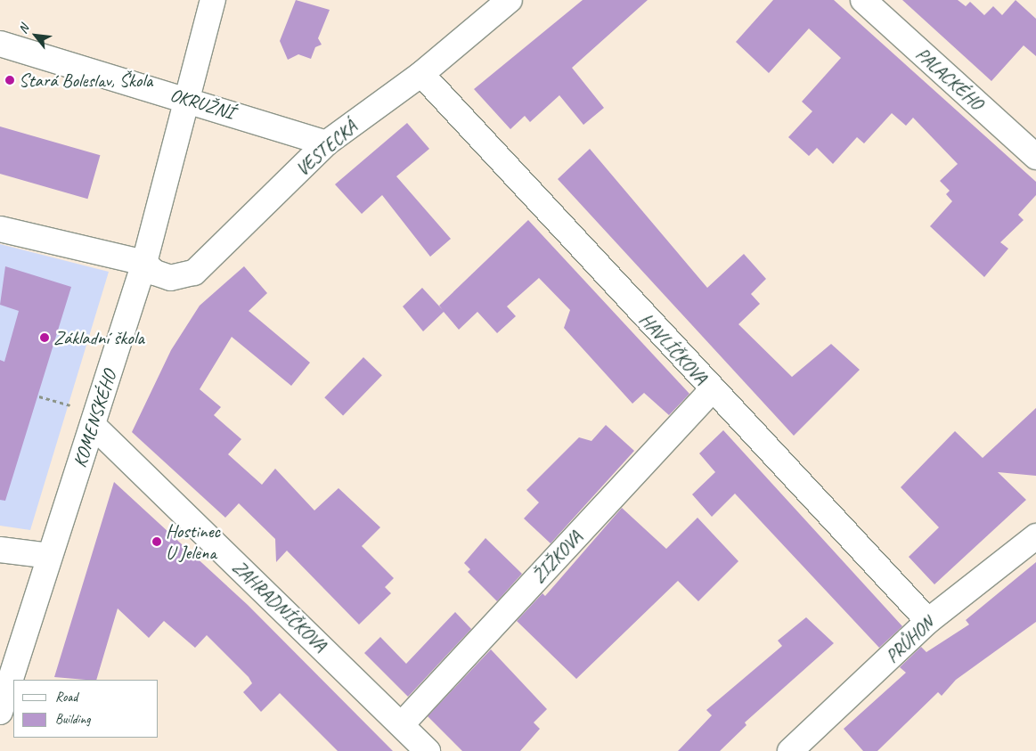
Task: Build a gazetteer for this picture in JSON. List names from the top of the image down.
{
  "streets": {
    "street": [
      "PALACKÉHO",
      "OKRUŽNÍ",
      "VESTECKÁ",
      "HAVLÍČKOVA",
      "KOMENSKÉHO",
      "ŽIŽKOVA",
      "ZAHRADNÍČKOVA",
      "PRŮHON"
    ]
  },
  "crossings": [
    ["OKRUŽNÍ", "VESTECKÁ"],
    ["OKRUŽNÍ", "KOMENSKÉHO"],
    ["VESTECKÁ", "HAVLÍČKOVA"],
    ["VESTECKÁ", "KOMENSKÉHO"],
    ["HAVLÍČKOVA", "ŽIŽKOVA"],
    ["HAVLÍČKOVA", "PRŮHON"],
    ["KOMENSKÉHO", "ZAHRADNÍČKOVA"],
    ["ŽIŽKOVA", "ZAHRADNÍČKOVA"]
  ],
  "places": ["Stará Boleslav, Škola", "Základní škola", "Hostinec U Jelena"],
  "legend": ["Road", "Building"],
  "north": "top left"
}
